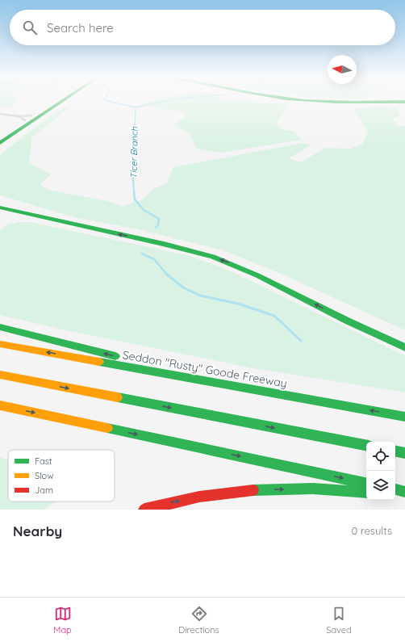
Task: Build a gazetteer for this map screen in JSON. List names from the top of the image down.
{
  "streets": {
    "main road": ["Seddon \"Rusty\" Goode Freeway"]
  },
  "water": ["Ticer Branch"],
  "legend": ["Fast", "Slow", "Jam"],
  "north": "left",
  "page": {
    "search": "Search here",
    "heading": ["Nearby", "0 results"],
    "nav": ["Map", "Directions", "Saved"]
  }
}
